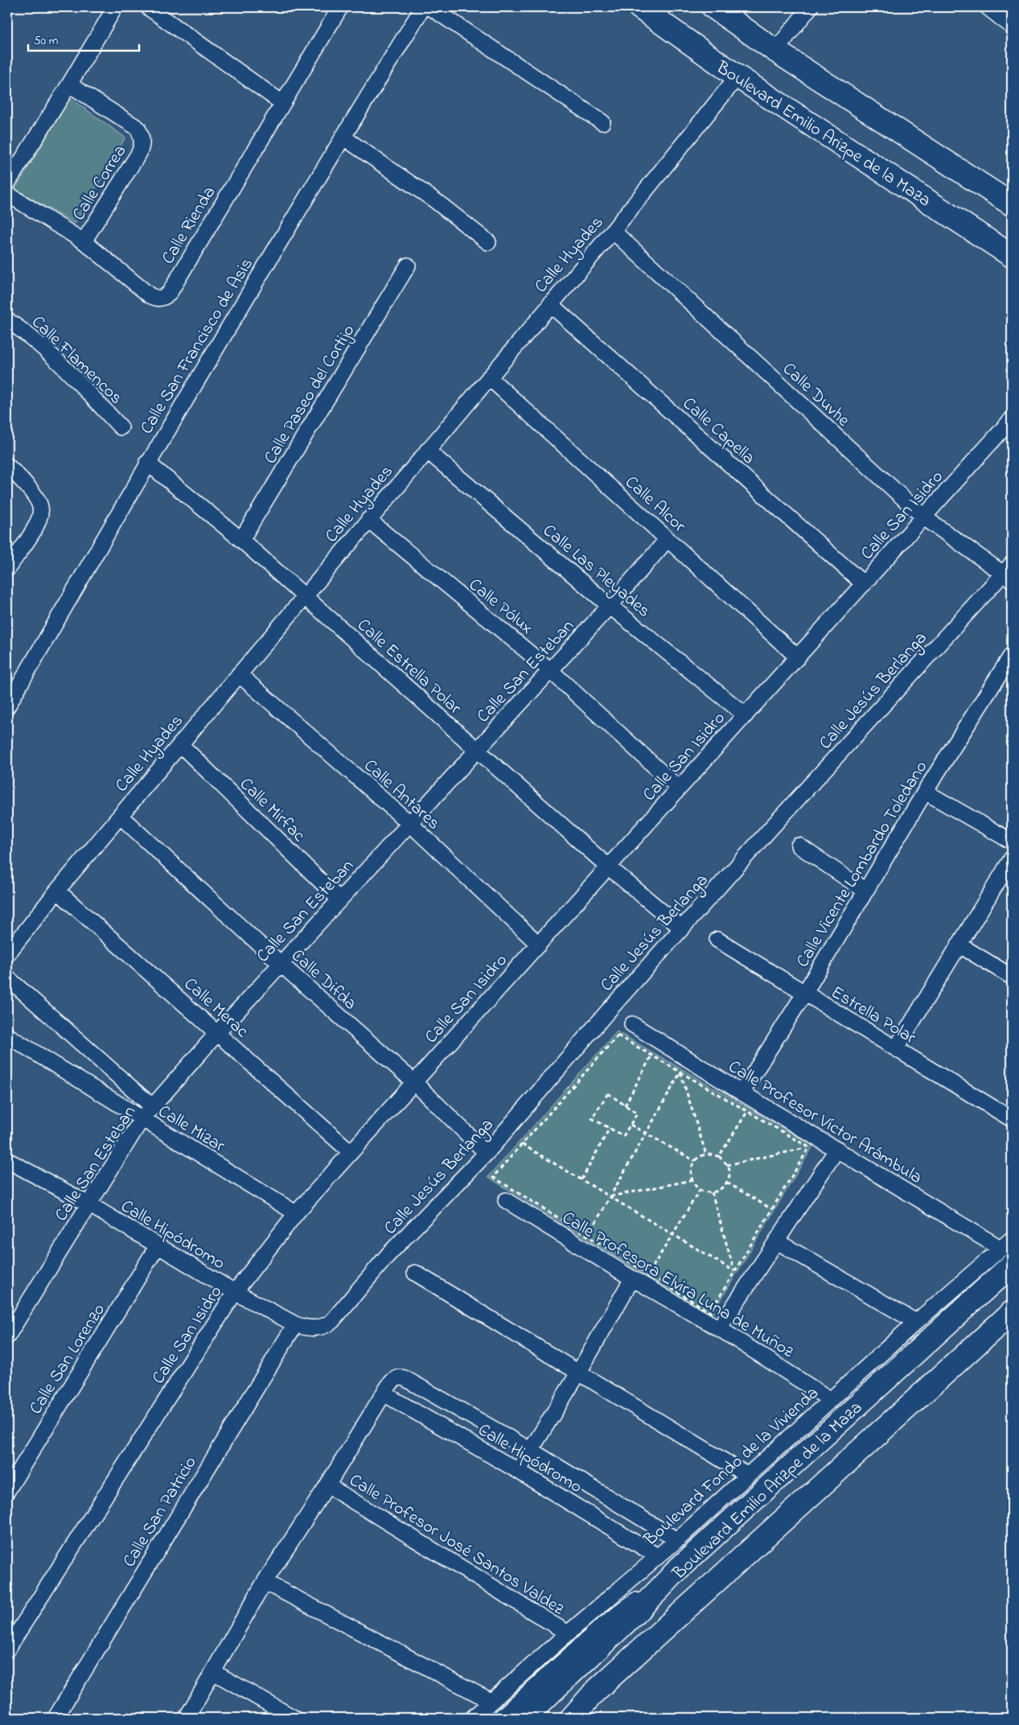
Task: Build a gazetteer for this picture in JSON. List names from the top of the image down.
{
  "streets": {
    "highway": ["Boulevard Emilio Arizpe de la Maza"],
    "street": [
      "Calle Correa",
      "Calle Rienda",
      "Calle Hyades",
      "Calle San Francisco de Asis",
      "Calle Flamencos",
      "Calle Paseo del Cortijo",
      "Calle Duvhe",
      "Calle Capella",
      "Calle Alcor",
      "Calle San Isidro",
      "Calle Las Pleyades",
      "Calle Pólux",
      "Calle Estrella Polar",
      "Calle San Esteban",
      "Calle Jesús Berlanga",
      "Calle Antares",
      "Calle Mirfac",
      "Calle Vicente Lombardo Toledano",
      "Calle Difda",
      "Calle Merac",
      "Estrella Polar",
      "Calle Profesor Víctor Arámbula",
      "Calle Mizar",
      "Calle Hipódromo",
      "Calle Profesora Elvira Luna de Muñoz",
      "Calle San Lorenzo",
      "Boulevard Fondo de la Vivienda",
      "Calle San Patricio",
      "Calle Profesor José Santos Valdez"
    ]
  },
  "crossings": [
    ["Boulevard Emilio Arizpe de la Maza", "Calle Hyades"],
    ["Boulevard Emilio Arizpe de la Maza", "Calle Profesor Víctor Arámbula"],
    ["Boulevard Emilio Arizpe de la Maza", "Boulevard Fondo de la Vivienda"],
    ["Calle Correa", "Calle Rienda"],
    ["Calle Hyades", "Calle Duvhe"],
    ["Calle Hyades", "Calle Capella"],
    ["Calle Hyades", "Calle Alcor"],
    ["Calle Hyades", "Calle Las Pleyades"],
    ["Calle Hyades", "Calle Pólux"],
    ["Calle Hyades", "Calle Estrella Polar"],
    ["Calle Hyades", "Calle Antares"],
    ["Calle Hyades", "Calle Mirfac"],
    ["Calle Hyades", "Calle Difda"],
    ["Calle Hyades", "Calle Merac"],
    ["Calle San Francisco de Asis", "Calle Estrella Polar"],
    ["Calle Paseo del Cortijo", "Calle Estrella Polar"],
    ["Calle Duvhe", "Calle San Isidro"],
    ["Calle Duvhe", "Calle Jesús Berlanga"],
    ["Calle Capella", "Calle San Isidro"],
    ["Calle Alcor", "Calle San Isidro"],
    ["Calle Alcor", "Calle San Esteban"],
    ["Calle San Isidro", "Calle Las Pleyades"],
    ["Calle San Isidro", "Calle Pólux"],
    ["Calle San Isidro", "Calle Estrella Polar"],
    ["Calle San Isidro", "Calle Antares"],
    ["Calle San Isidro", "Calle Difda"],
    ["Calle San Isidro", "Calle Merac"],
    ["Calle San Isidro", "Calle Mizar"],
    ["Calle San Isidro", "Calle Hipódromo"],
    ["Calle Las Pleyades", "Calle San Esteban"],
    ["Calle Pólux", "Calle San Esteban"],
    ["Calle Estrella Polar", "Calle San Esteban"],
    ["Calle Estrella Polar", "Calle Jesús Berlanga"],
    ["Calle San Esteban", "Calle Antares"],
    ["Calle San Esteban", "Calle Mirfac"],
    ["Calle San Esteban", "Calle Difda"],
    ["Calle San Esteban", "Calle Merac"],
    ["Calle San Esteban", "Calle Mizar"],
    ["Calle San Esteban", "Calle Hipódromo"],
    ["Calle Jesús Berlanga", "Calle Difda"],
    ["Calle Jesús Berlanga", "Calle Hipódromo"],
    ["Calle Vicente Lombardo Toledano", "Estrella Polar"],
    ["Calle Vicente Lombardo Toledano", "Calle Profesor Víctor Arámbula"],
    ["Calle Profesor Víctor Arámbula", "Boulevard Fondo de la Vivienda"],
    ["Calle Hipódromo", "Calle San Lorenzo"],
    ["Calle Hipódromo", "Boulevard Fondo de la Vivienda"],
    ["Calle Hipódromo", "Calle San Patricio"],
    ["Calle Profesora Elvira Luna de Muñoz", "Boulevard Fondo de la Vivienda"],
    ["Boulevard Fondo de la Vivienda", "Calle Profesor José Santos Valdez"]
  ],
  "scale_bar": "50 m"
}
